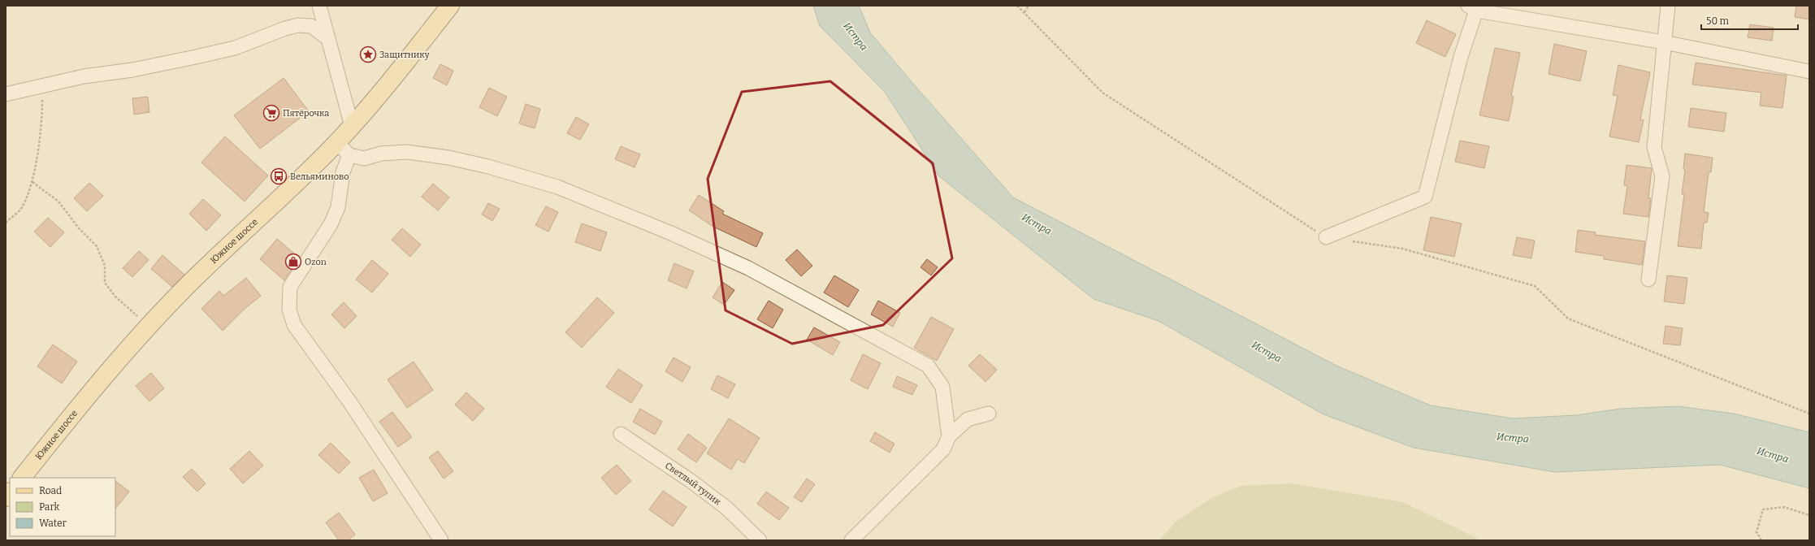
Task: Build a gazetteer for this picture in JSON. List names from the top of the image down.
{
  "streets": {
    "main road": ["Южное шоссе"],
    "street": ["Светлый тупик"]
  },
  "water": ["Истра"],
  "places": {
    "place": ["Защитнику"],
    "supermarket": ["Пятёрочка"],
    "bus stop": ["Вельяминово"],
    "shop": ["Ozon"]
  },
  "legend": ["Road", "Park", "Water"],
  "scale_bar": "50 m"
}
